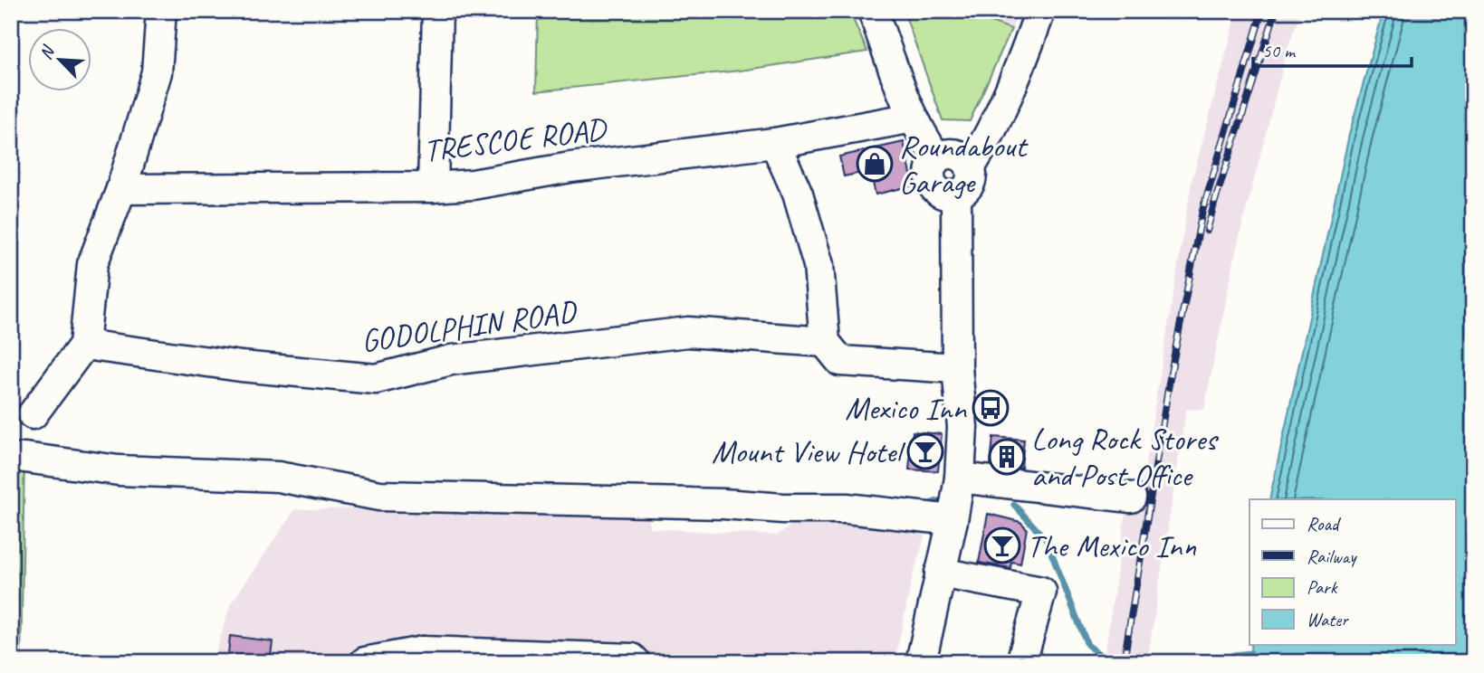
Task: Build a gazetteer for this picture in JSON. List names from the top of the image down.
{
  "streets": {
    "street": ["TRESCOE ROAD", "GODOLPHIN ROAD"]
  },
  "places": {
    "shop": ["Roundabout Garage"],
    "bus stop": ["Mexico Inn"],
    "bar": ["Mount View Hotel", "The Mexico Inn"],
    "building": ["Long Rock Stores and Post Office"]
  },
  "legend": [
    "Road",
    "Railway",
    "Park",
    "Water"
  ],
  "scale_bar": "50 m",
  "north": "top left"
}
